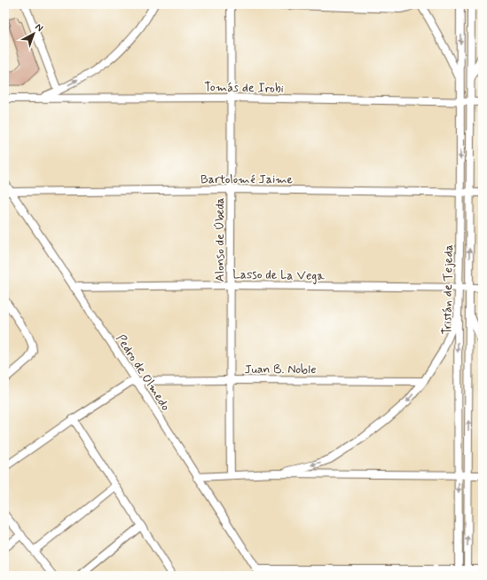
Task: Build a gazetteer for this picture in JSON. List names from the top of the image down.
{
  "streets": {
    "street": [
      "Tomás de Irobi",
      "Bartolomé Jaime",
      "Alonso de Úbeda",
      "Lasso de La Vega",
      "Tristán de Tejeda",
      "Juan B. Noble",
      "Pedro de Olmedo"
    ]
  },
  "crossings": [
    ["Tomás de Irobi", "Alonso de Úbeda"],
    ["Tomás de Irobi", "Tristán de Tejeda"],
    ["Bartolomé Jaime", "Alonso de Úbeda"],
    ["Bartolomé Jaime", "Tristán de Tejeda"],
    ["Bartolomé Jaime", "Pedro de Olmedo"],
    ["Alonso de Úbeda", "Lasso de La Vega"],
    ["Alonso de Úbeda", "Juan B. Noble"],
    ["Lasso de La Vega", "Tristán de Tejeda"],
    ["Lasso de La Vega", "Pedro de Olmedo"],
    ["Juan B. Noble", "Pedro de Olmedo"]
  ],
  "north": "top right"
}
